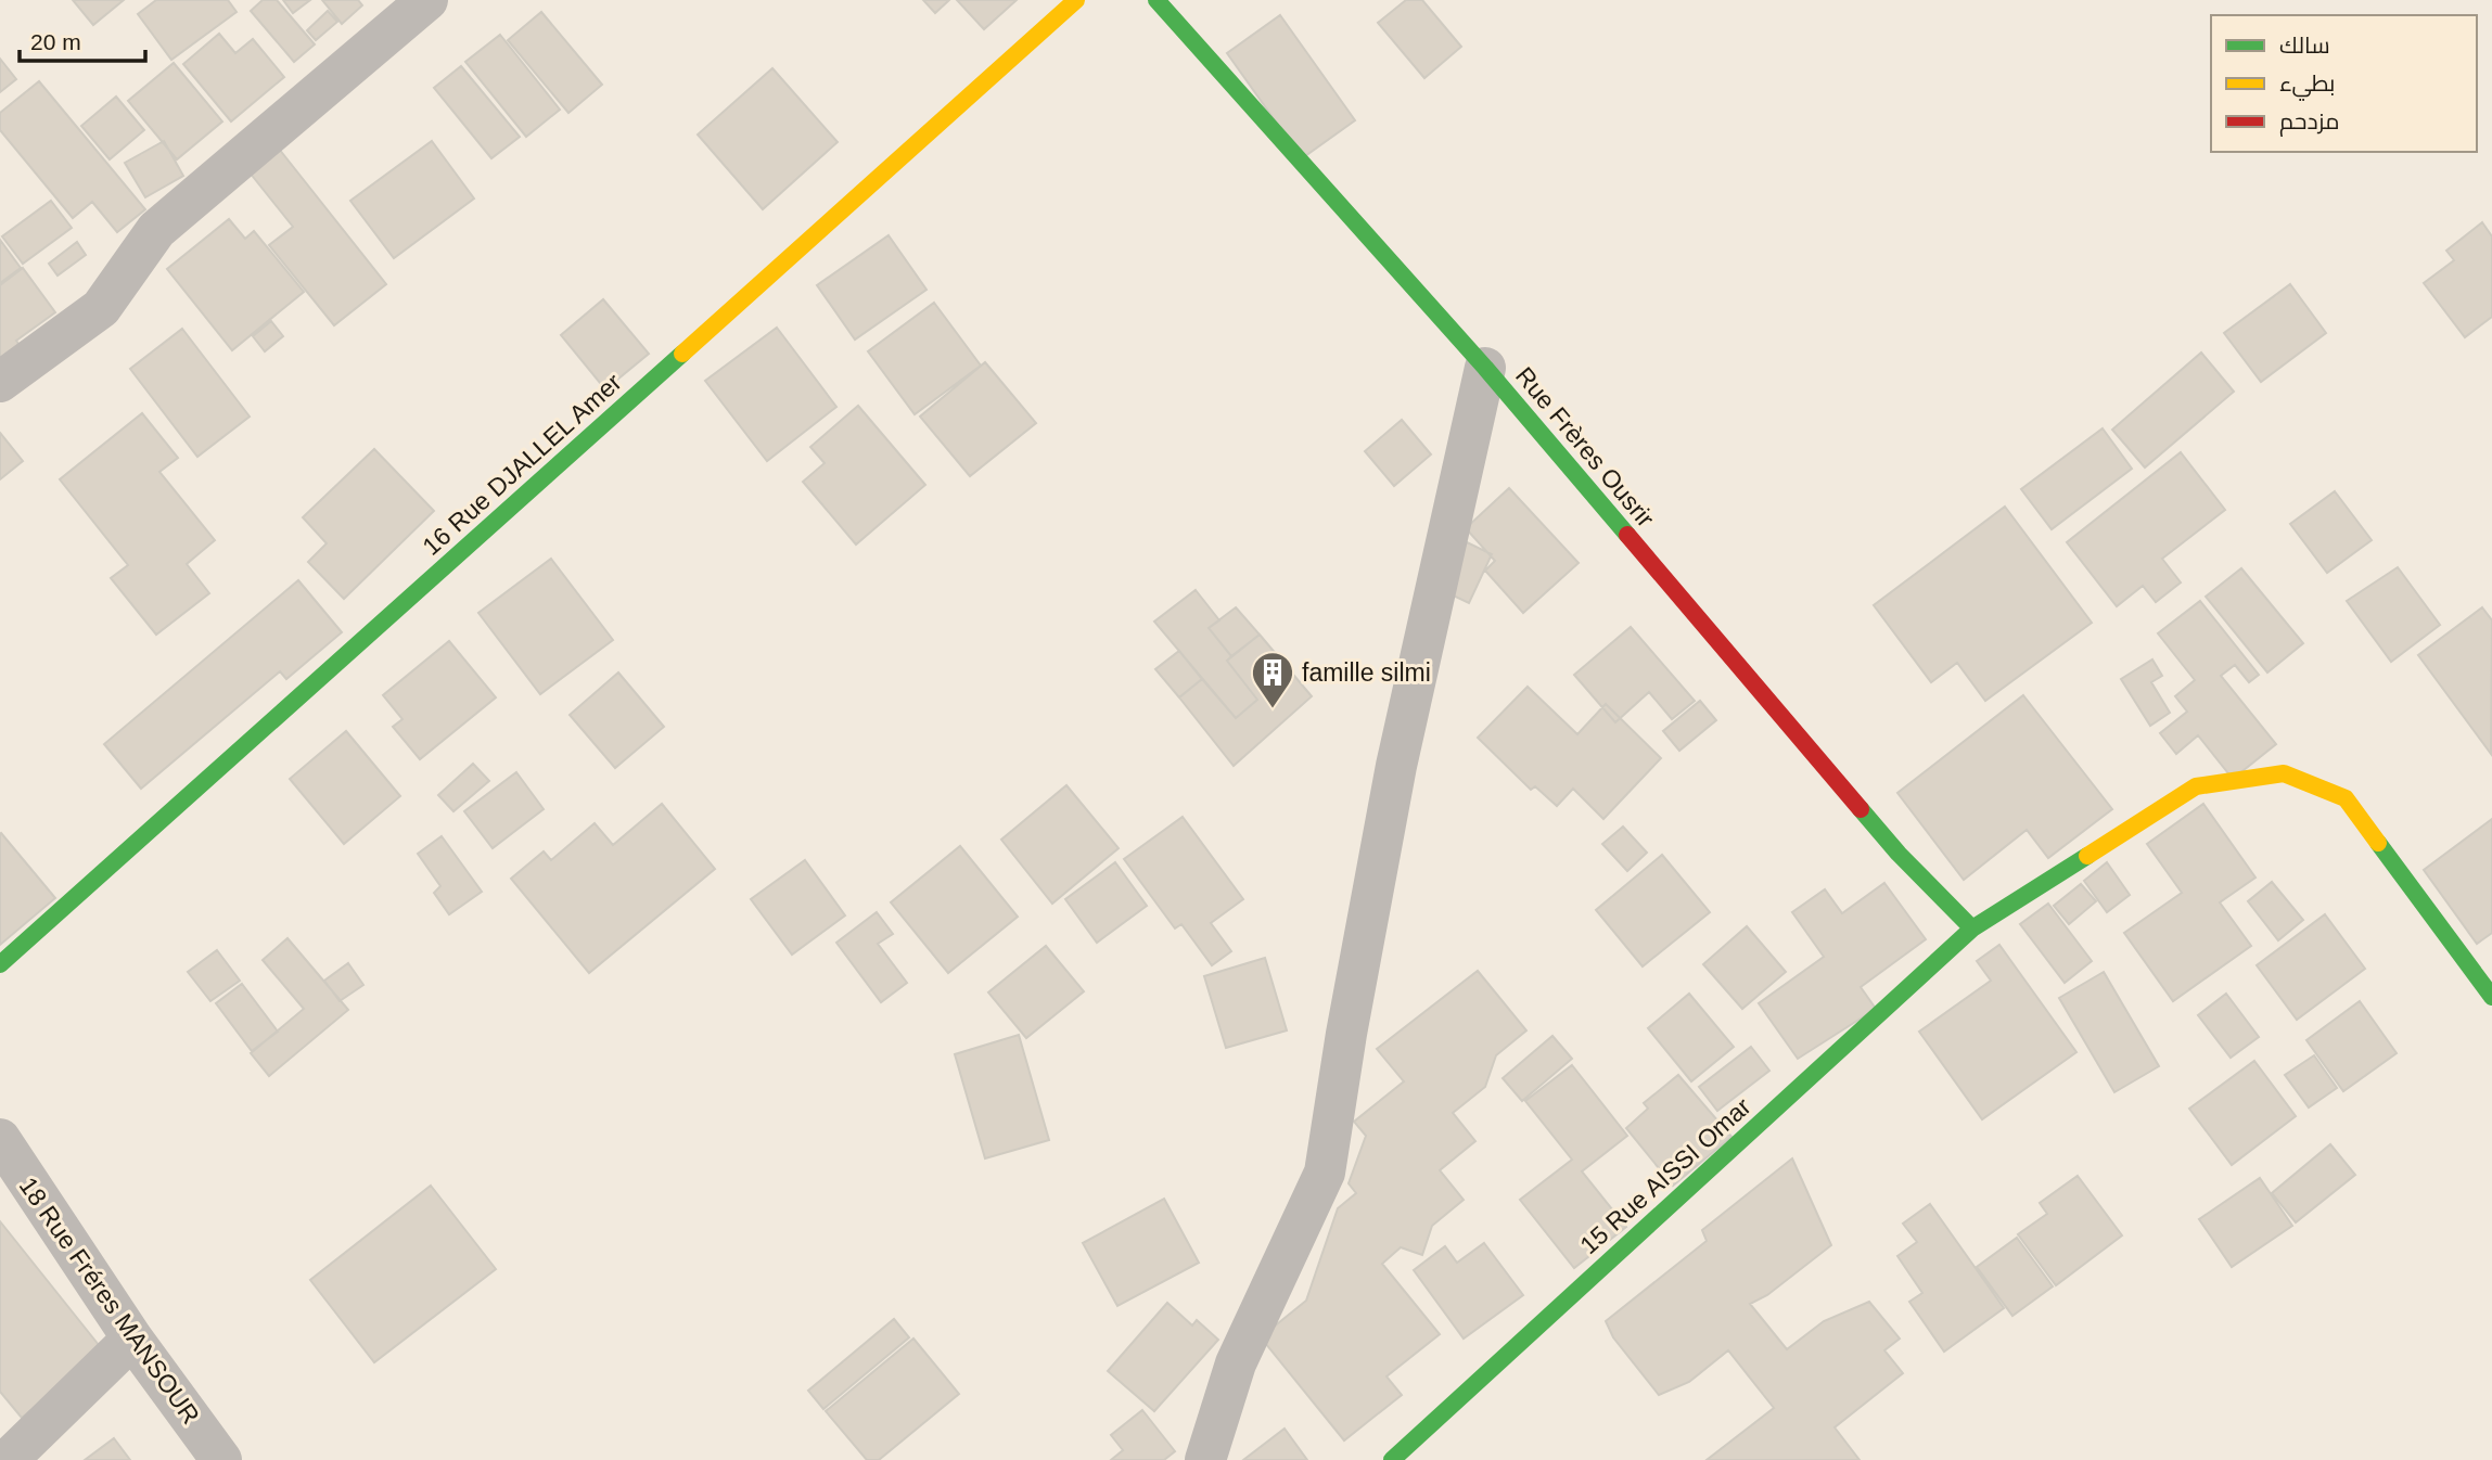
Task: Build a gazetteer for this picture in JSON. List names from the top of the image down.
{
  "streets": {
    "street": [
      "Rue Frères Ousrir",
      "16 Rue DJALLEL Amer",
      "15 Rue AISSI Omar",
      "18 Rue Fréres MANSOUR"
    ]
  },
  "crossings": [
    ["Rue Frères Ousrir", "15 Rue AISSI Omar"]
  ],
  "places": {
    "building": ["famille silmi"]
  },
  "legend": ["سالك", "بطيء", "مزدحم"],
  "scale_bar": "20 m"
}
